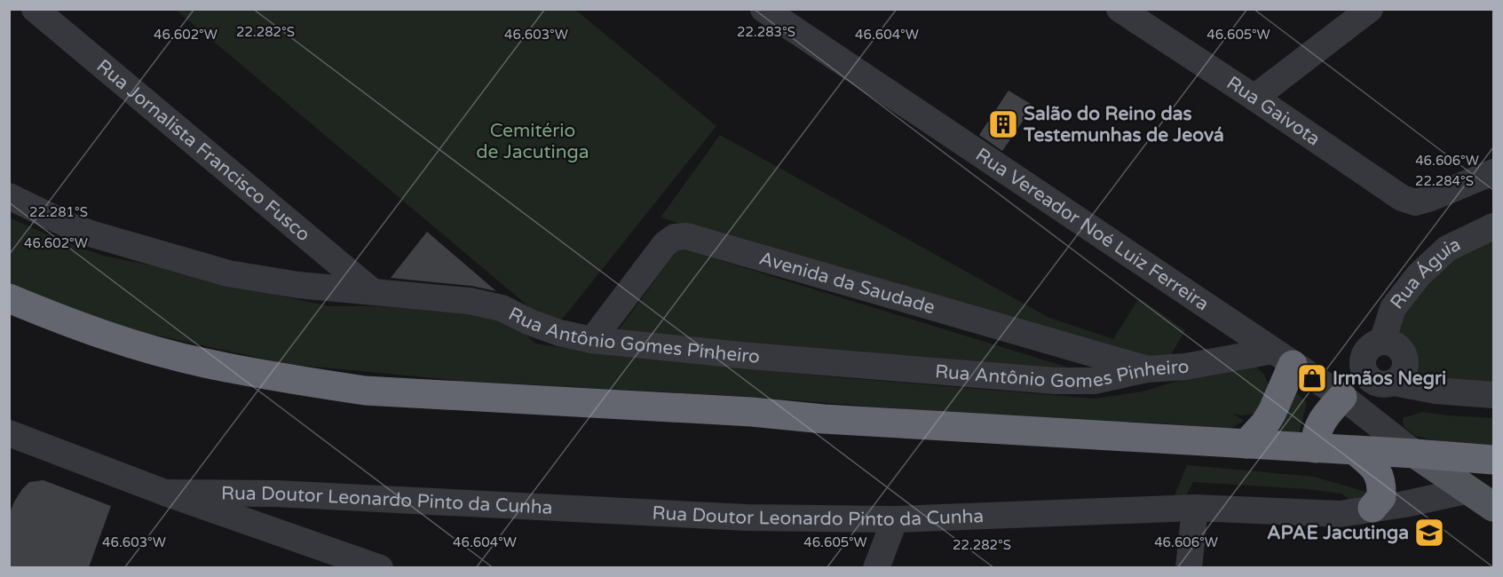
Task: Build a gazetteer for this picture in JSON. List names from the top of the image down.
{
  "streets": {
    "street": [
      "Rua Gaivota",
      "Rua Jornalista Francisco Fusco",
      "Rua Vereador Noé Luiz Ferreira",
      "Rua Águia",
      "Avenida da Saudade",
      "Rua Antônio Gomes Pinheiro",
      "Rua Doutor Leonardo Pinto da Cunha"
    ]
  },
  "crossings": [
    ["Rua Jornalista Francisco Fusco", "Rua Antônio Gomes Pinheiro"],
    ["Rua Vereador Noé Luiz Ferreira", "Rua Antônio Gomes Pinheiro"],
    ["Avenida da Saudade", "Rua Antônio Gomes Pinheiro"]
  ],
  "parks": ["Cemitério de Jacutinga"],
  "places": {
    "building": ["Salão do Reino das Testemunhas de Jeová"],
    "shop": ["Irmãos Negri"],
    "school or university": ["APAE Jacutinga"]
  },
  "coordinates": [
    "22.282°S",
    "22.283°S",
    "46.602°W",
    "46.603°W",
    "46.604°W",
    "46.605°W",
    "46.606°W",
    "22.284°S",
    "22.281°S"
  ]
}
